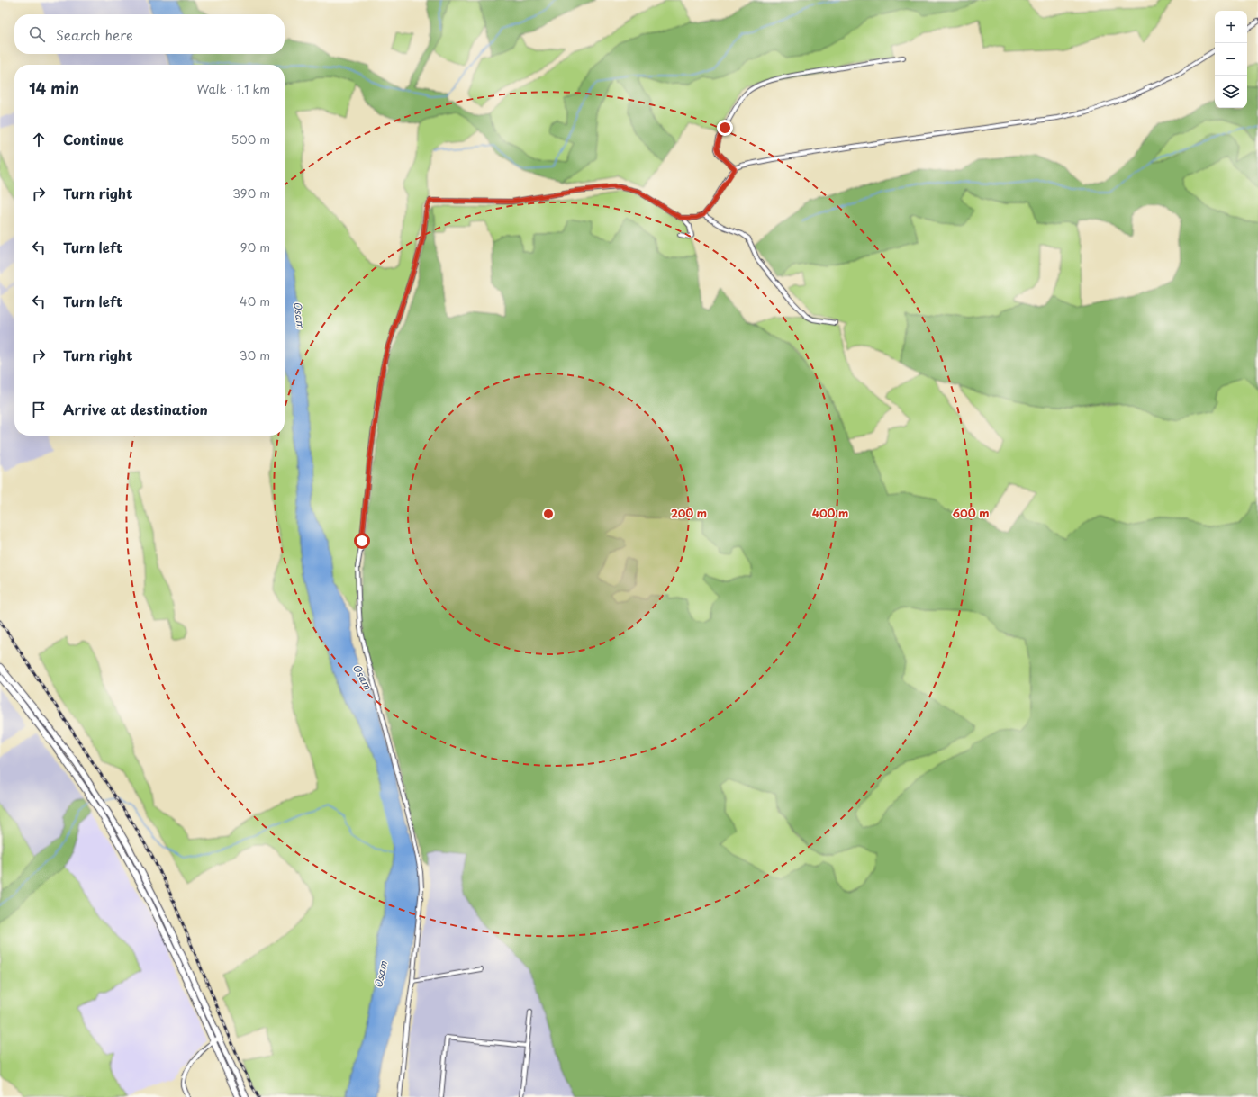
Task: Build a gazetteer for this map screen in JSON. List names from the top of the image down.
{
  "water": ["Osam"],
  "page": {
    "map_buttons": ["+", "−"],
    "search": "Search here",
    "heading": ["14 min", "Walk · 1.1 km"],
    "list": [
      ["Continue", "500 m"],
      ["Turn right", "390 m"],
      ["Turn left", "90 m"],
      ["Turn left", "40 m"],
      ["Turn right", "30 m"],
      "Arrive at destination"
    ]
  },
  "rings": ["200 m", "400 m", "600 m"]
}
